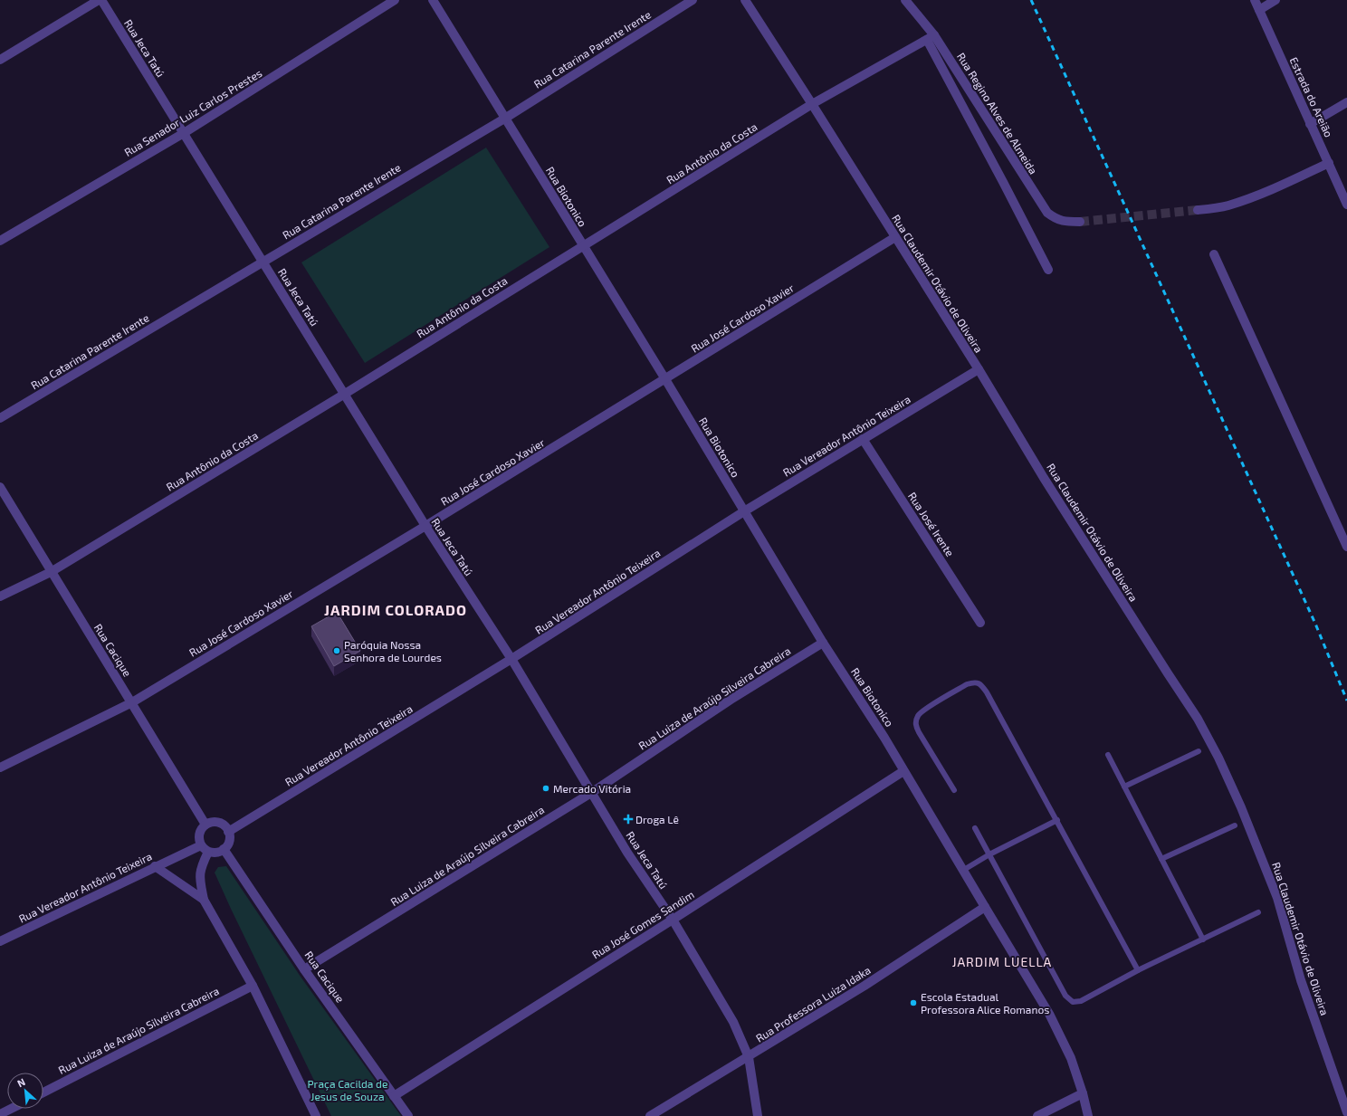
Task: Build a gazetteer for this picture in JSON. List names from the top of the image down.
{
  "streets": {
    "street": [
      "Rua Jeca Tatú",
      "Rua Catarina Parente Irente",
      "Estrada do Areião",
      "Rua Senador Luiz Carlos Prestes",
      "Rua Regino Alves de Almeida",
      "Rua Antônio da Costa",
      "Rua Biotonico",
      "Rua Claudemir Otávio de Oliveira",
      "Rua José Cardoso Xavier",
      "Rua Vereador Antônio Teixeira",
      "Rua José Irente",
      "Rua Cacique",
      "Rua Luiza de Araújo Silveira Cabreira",
      "Rua José Gomes Sandim",
      "Rua Professora Luiza Idaka"
    ]
  },
  "crossings": [
    ["Rua Jeca Tatú", "Rua Catarina Parente Irente"],
    ["Rua Jeca Tatú", "Rua Senador Luiz Carlos Prestes"],
    ["Rua Jeca Tatú", "Rua Antônio da Costa"],
    ["Rua Jeca Tatú", "Rua José Cardoso Xavier"],
    ["Rua Jeca Tatú", "Rua Vereador Antônio Teixeira"],
    ["Rua Jeca Tatú", "Rua Luiza de Araújo Silveira Cabreira"],
    ["Rua Jeca Tatú", "Rua José Gomes Sandim"],
    ["Rua Jeca Tatú", "Rua Professora Luiza Idaka"],
    ["Rua Catarina Parente Irente", "Rua Biotonico"],
    ["Rua Regino Alves de Almeida", "Rua Antônio da Costa"],
    ["Rua Antônio da Costa", "Rua Biotonico"],
    ["Rua Antônio da Costa", "Rua Claudemir Otávio de Oliveira"],
    ["Rua Antônio da Costa", "Rua Cacique"],
    ["Rua Biotonico", "Rua José Cardoso Xavier"],
    ["Rua Biotonico", "Rua Vereador Antônio Teixeira"],
    ["Rua Biotonico", "Rua Luiza de Araújo Silveira Cabreira"],
    ["Rua Biotonico", "Rua José Gomes Sandim"],
    ["Rua Biotonico", "Rua Professora Luiza Idaka"],
    ["Rua Claudemir Otávio de Oliveira", "Rua José Cardoso Xavier"],
    ["Rua Claudemir Otávio de Oliveira", "Rua Vereador Antônio Teixeira"],
    ["Rua José Cardoso Xavier", "Rua Cacique"],
    ["Rua Vereador Antônio Teixeira", "Rua José Irente"],
    ["Rua Vereador Antônio Teixeira", "Rua Cacique"],
    ["Rua Cacique", "Rua Luiza de Araújo Silveira Cabreira"],
    ["Rua Cacique", "Rua José Gomes Sandim"]
  ],
  "districts": ["JARDIM COLORADO", "JARDIM LUELLA"],
  "parks": ["Praça Cacilda de Jesus de Souza"],
  "places": {
    "other": ["Paróquia Nossa Senhora de Lourdes", "Mercado Vitória", "Escola Estadual Professora Alice Romanos"],
    "health": ["Droga Lê"]
  },
  "north": "top left"
}
